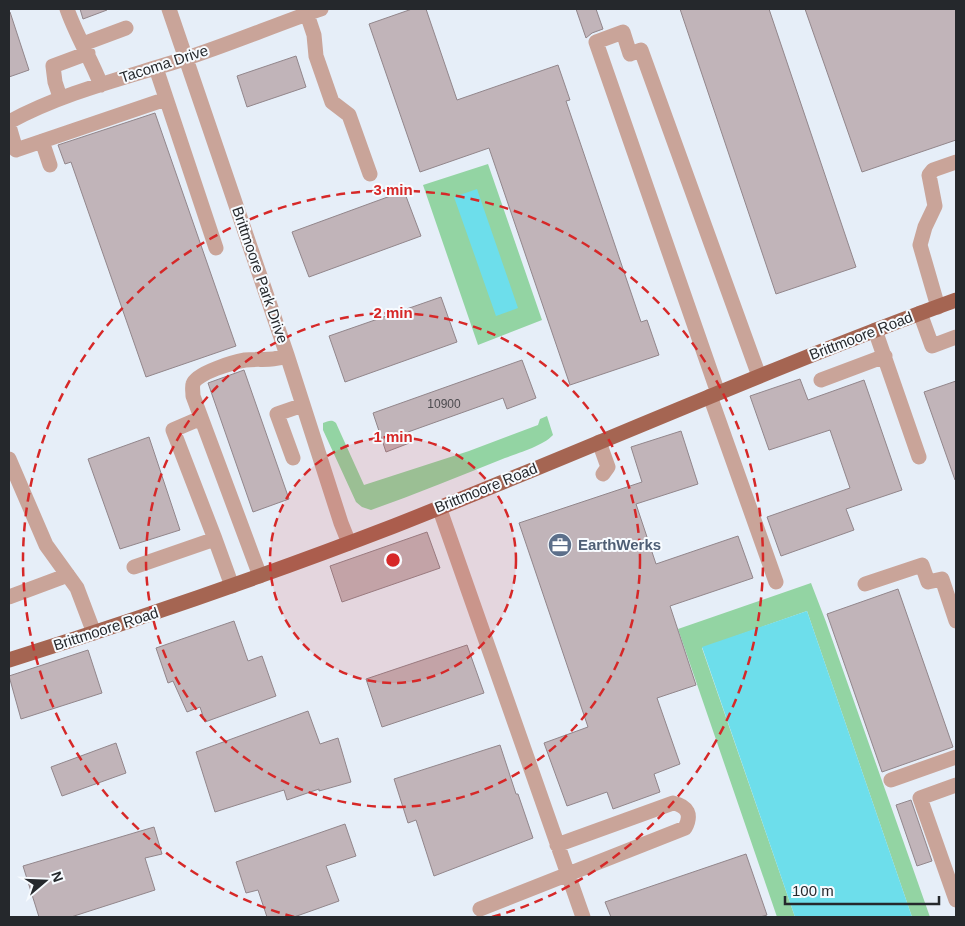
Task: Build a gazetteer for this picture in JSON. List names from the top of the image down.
{
  "streets": {
    "main road": ["Brittmoore Road"],
    "street": ["Tacoma Drive", "Brittmoore Park Drive"]
  },
  "crossings": [
    ["Tacoma Drive", "Brittmoore Park Drive"],
    ["Brittmoore Park Drive", "Brittmoore Road"]
  ],
  "places": {
    "office": ["EarthWerks"]
  },
  "house_numbers": ["10900"],
  "scale_bar": "100 m",
  "north": "right",
  "rings": ["3 min", "2 min", "1 min"]
}
